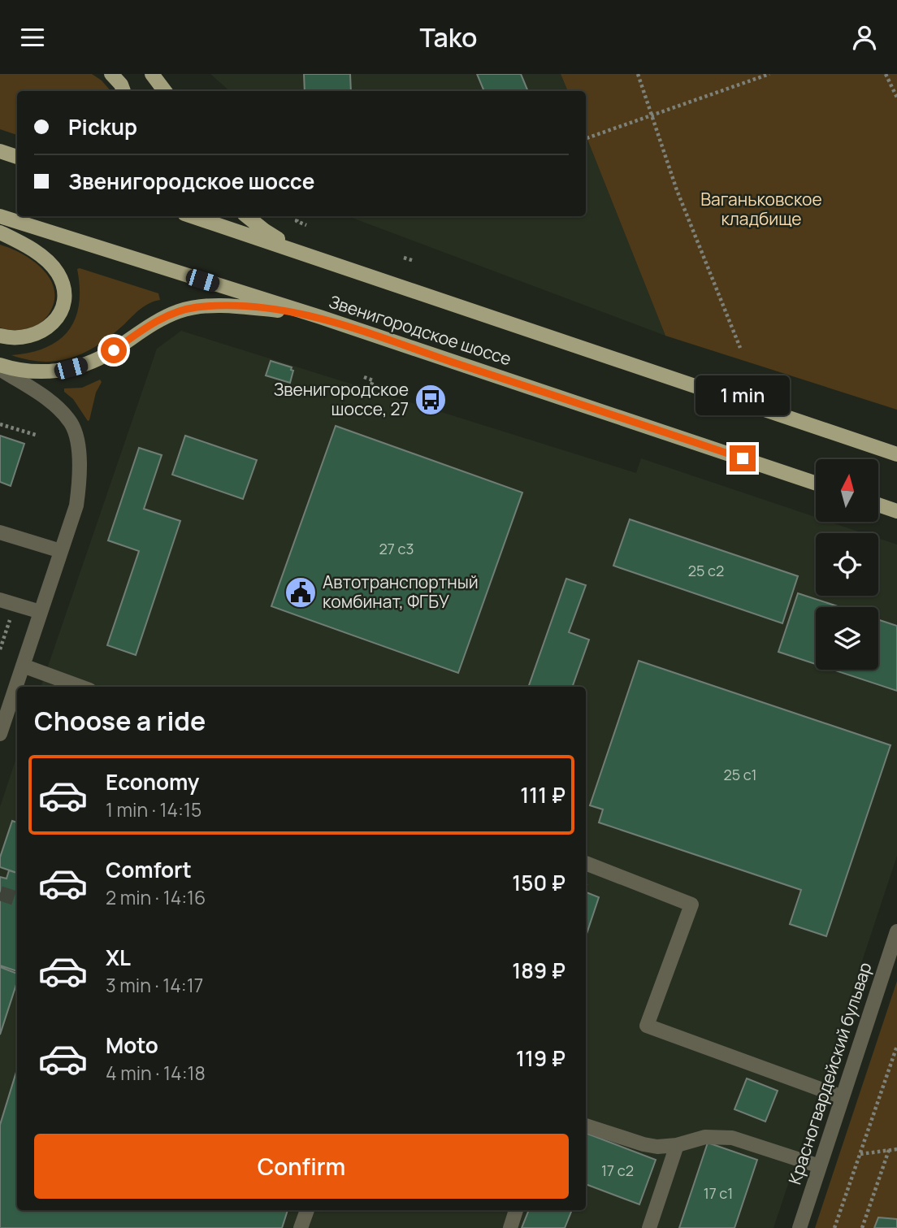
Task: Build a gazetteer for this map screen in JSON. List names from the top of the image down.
{
  "streets": {
    "main road": ["Звенигородское шоссе"],
    "street": ["Красногвардейский бульвар"]
  },
  "parks": ["Ваганьковское кладбище"],
  "places": {
    "bus stop": ["Звенигородское шоссе, 27"],
    "public building": ["Автотранспортный комбинат, ФГБУ"]
  },
  "house_numbers": [
    "27 с3",
    "25 с2",
    "25 с1",
    "17 с2",
    "17 с1"
  ],
  "north": "top",
  "page": {
    "header": "Tako",
    "banner": ["Pickup", "Звенигородское шоссе"],
    "bubble": "1 min",
    "heading": "Choose a ride",
    "list": [
      {
        "name": "Economy",
        "note": "1 min · 14:15",
        "value": "111 ₽"
      },
      {
        "name": "Comfort",
        "note": "2 min · 14:16",
        "value": "150 ₽"
      },
      {
        "name": "XL",
        "note": "3 min · 14:17",
        "value": "189 ₽"
      },
      {
        "name": "Moto",
        "note": "4 min · 14:18",
        "value": "119 ₽"
      }
    ],
    "buttons": "Confirm"
  }
}
